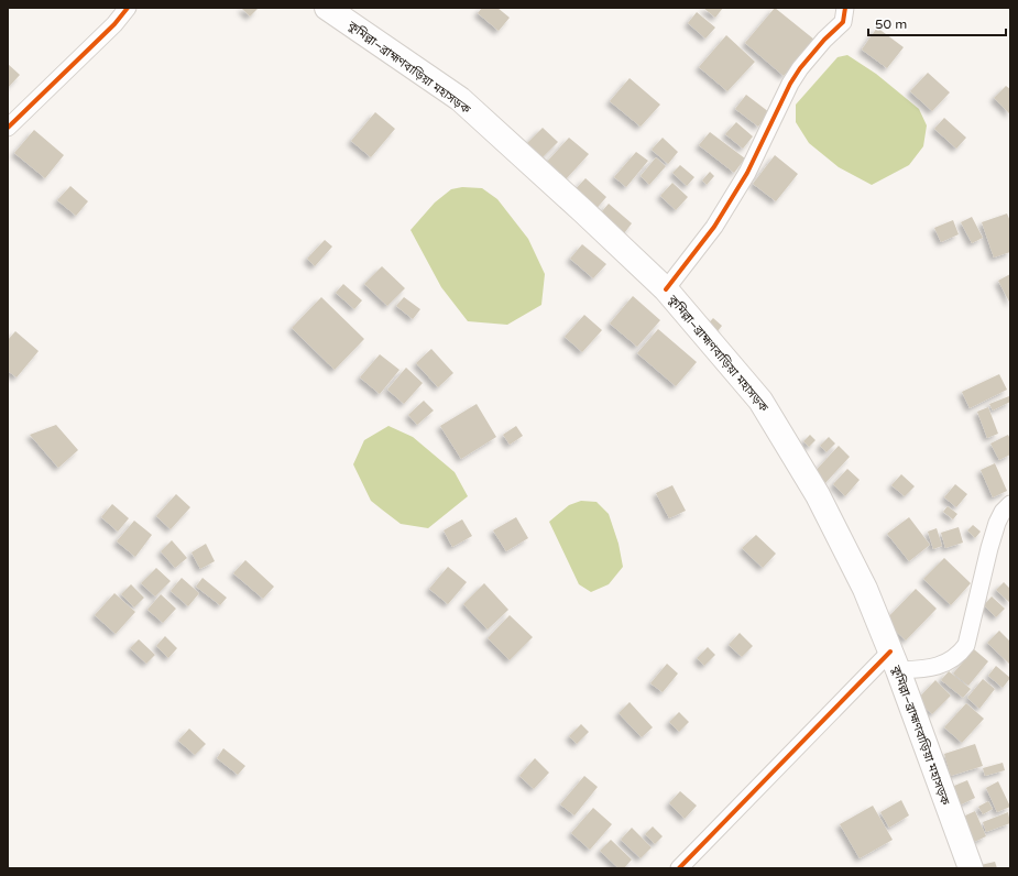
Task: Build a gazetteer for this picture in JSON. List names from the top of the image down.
{
  "streets": {
    "highway": ["কুমিল্লা–ব্রাহ্মণবাড়িয়া মহাসড়ক"]
  },
  "scale_bar": "50 m"
}
